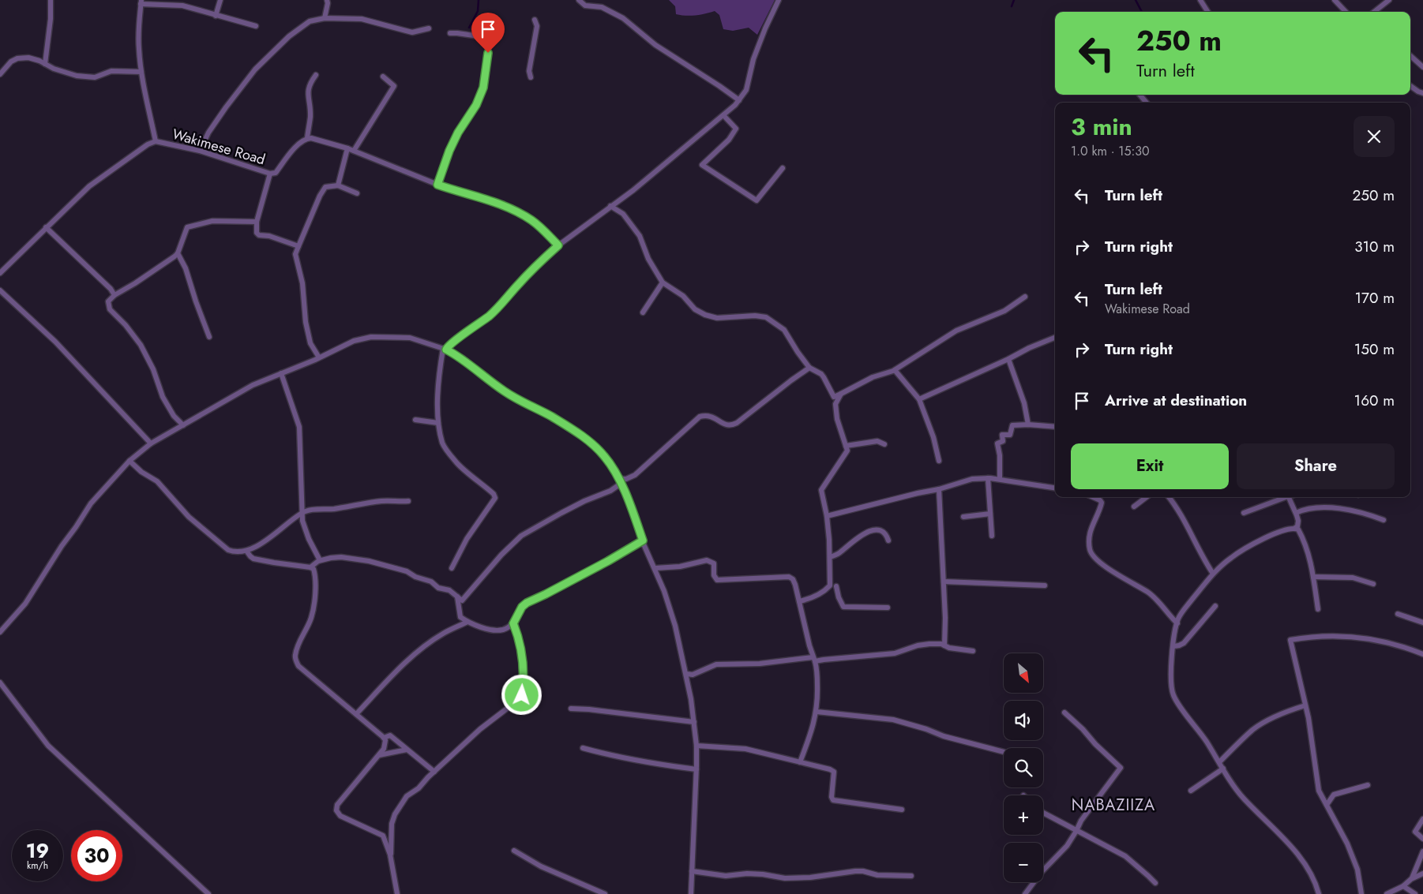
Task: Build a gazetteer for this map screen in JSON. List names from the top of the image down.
{
  "streets": {
    "street": ["Wakimese Road"]
  },
  "districts": ["NABAZIIZA"],
  "north": "bottom right",
  "page": {
    "turn": ["250 m", "Turn left"],
    "heading": ["3 min", "1.0 km · 15:30"],
    "list": [
      {
        "name": "Turn left",
        "value": "250 m"
      },
      {
        "name": "Turn right",
        "value": "310 m"
      },
      {
        "name": "Turn left",
        "note": "Wakimese Road",
        "value": "170 m"
      },
      {
        "name": "Turn right",
        "value": "150 m"
      },
      {
        "name": "Arrive at destination",
        "value": "160 m"
      }
    ],
    "buttons": ["Exit", "Share"],
    "map_buttons": ["+", "−"],
    "speed": "19 km/h",
    "limit": "30"
  }
}
